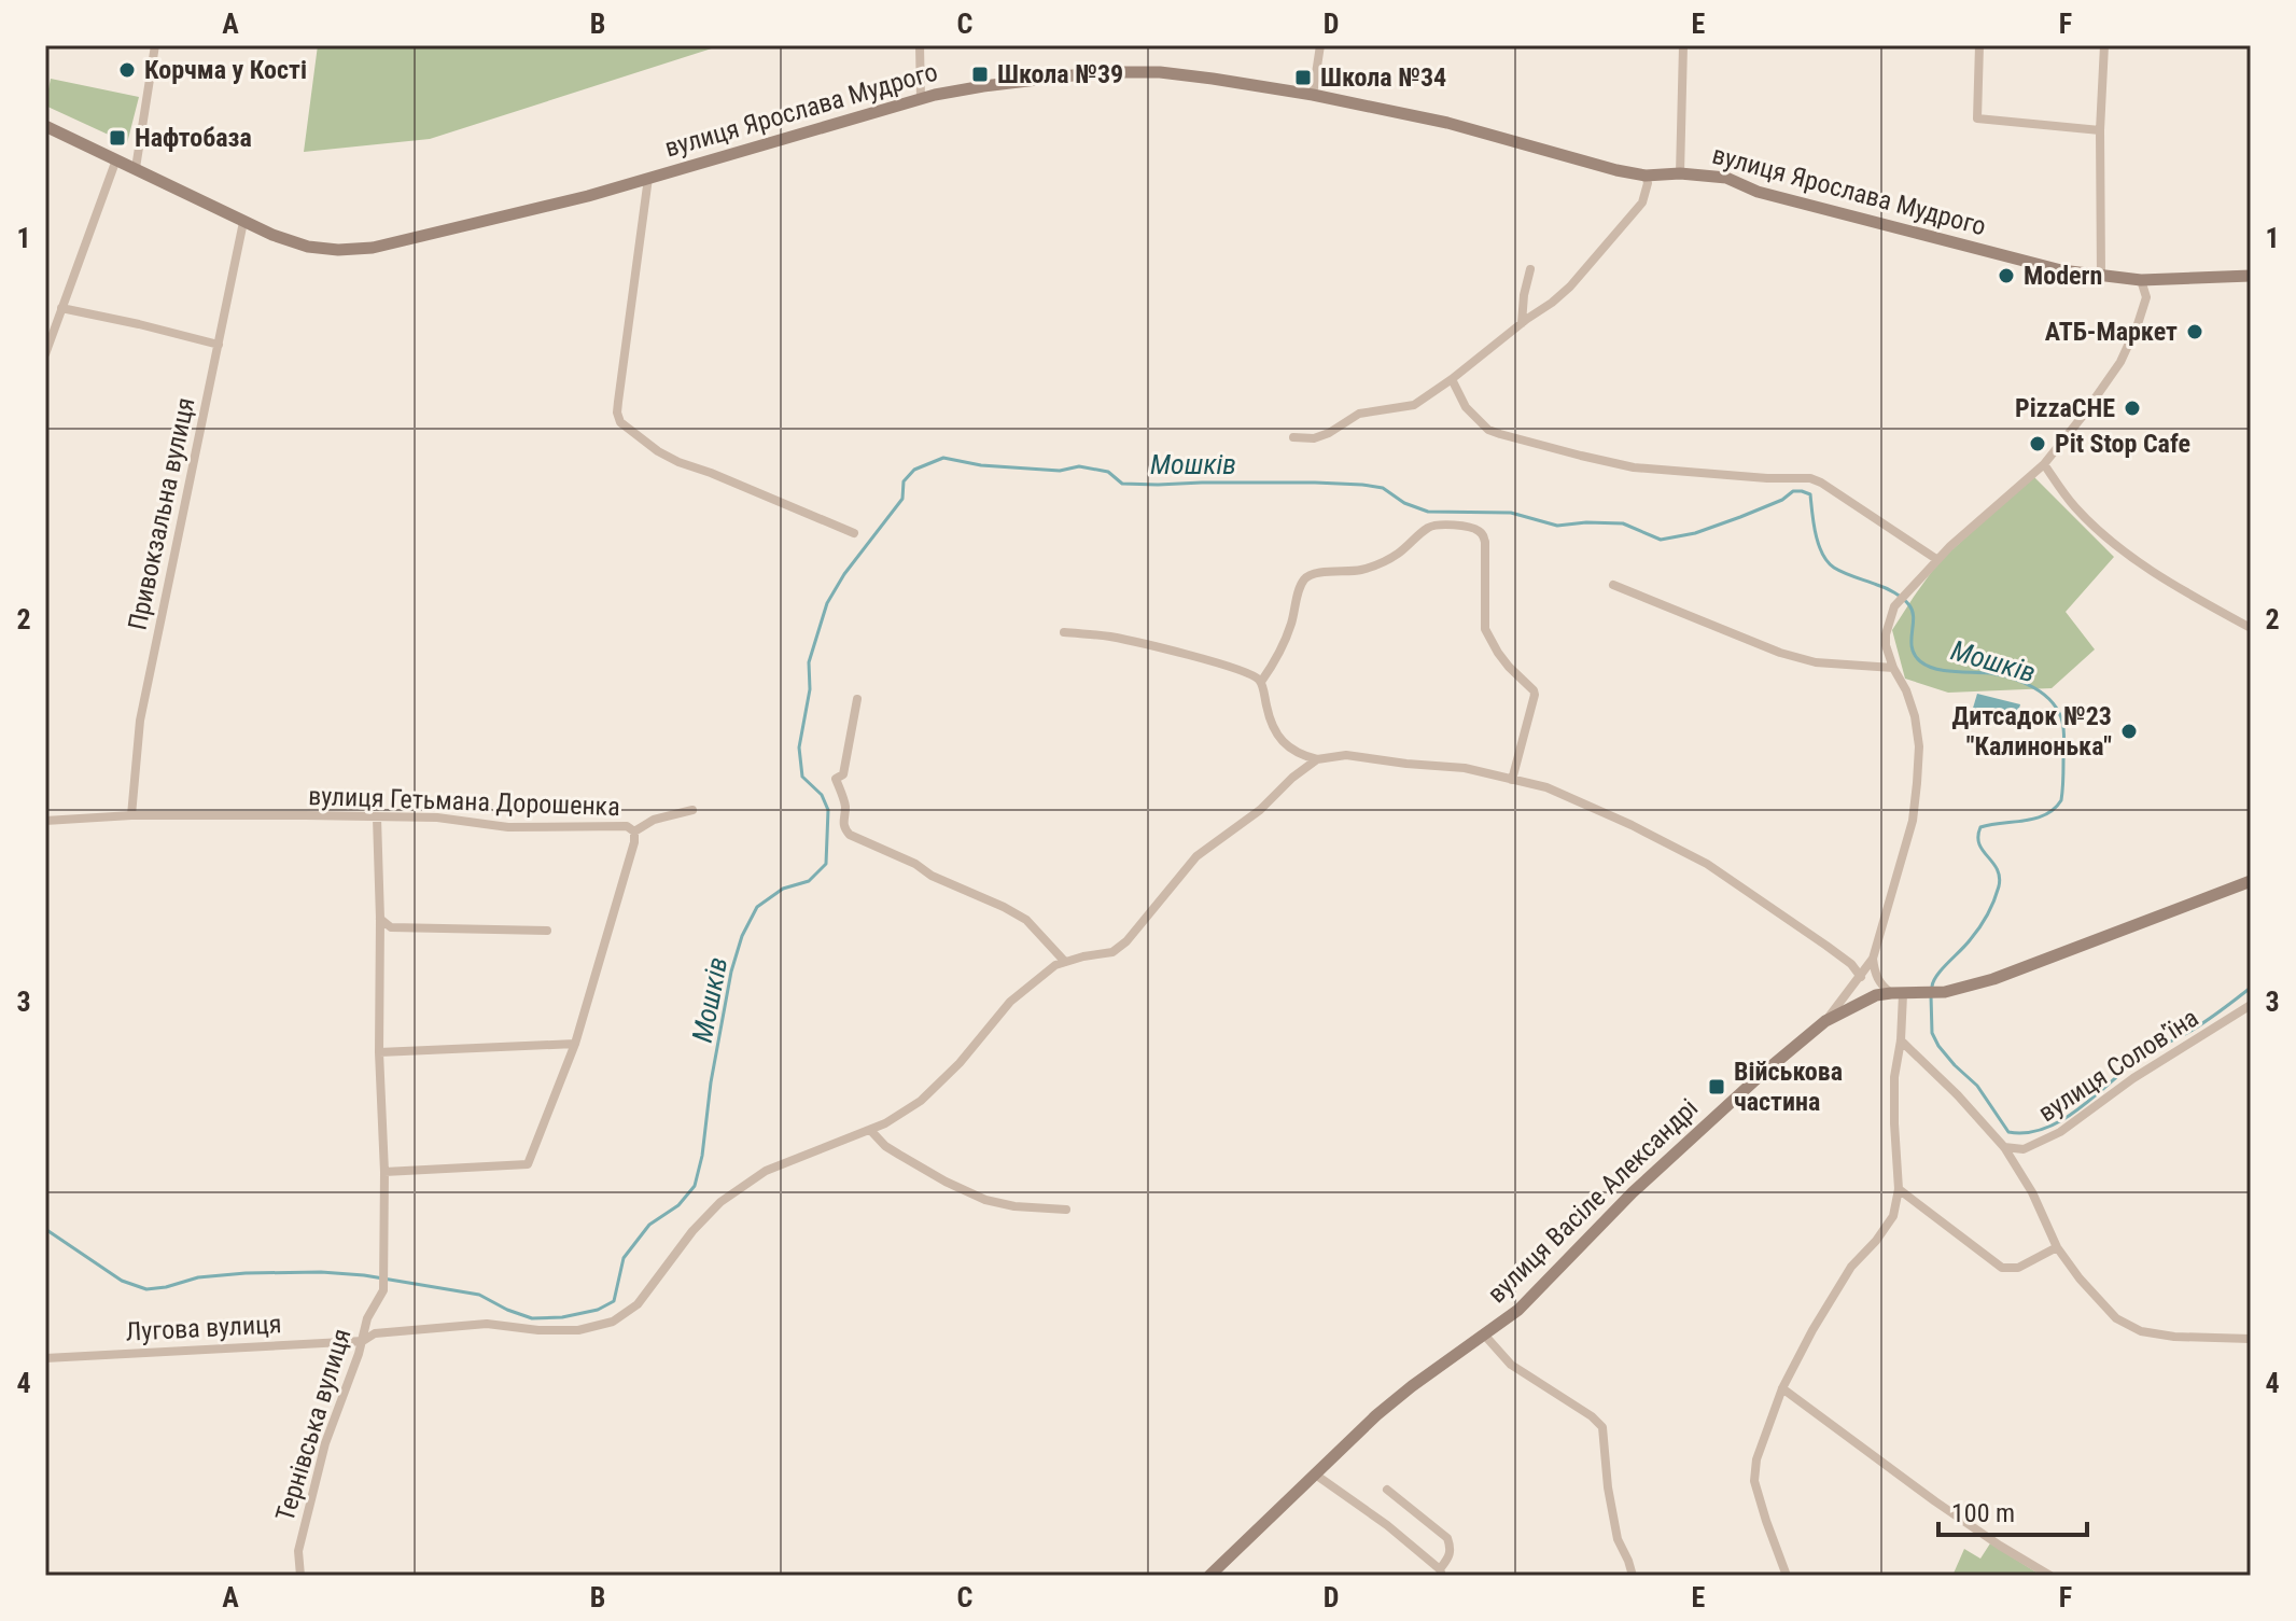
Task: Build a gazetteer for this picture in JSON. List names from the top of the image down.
{
  "streets": {
    "main road": ["вулиця Ярослава Мудрого", "вулиця Васіле Александрі"],
    "street": [
      "Привокзальна вулиця",
      "вулиця Гетьмана Дорошенка",
      "вулиця Солов'їна",
      "Лугова вулиця",
      "Тернівська вулиця"
    ]
  },
  "crossings": [
    ["вулиця Ярослава Мудрого", "Привокзальна вулиця"],
    ["Привокзальна вулиця", "вулиця Гетьмана Дорошенка"],
    ["вулиця Гетьмана Дорошенка", "Тернівська вулиця"],
    ["Лугова вулиця", "Тернівська вулиця"]
  ],
  "water": ["Мошків"],
  "places": {
    "other": [
      "Корчма у Кості",
      "Modern",
      "АТБ-Маркет",
      "PizzaCHE",
      "Pit Stop Cafe",
      "Дитсадок №23 \"Калинонька\""
    ],
    "transit": [
      "Школа №39",
      "Школа №34",
      "Нафтобаза",
      "Військова частина"
    ]
  },
  "scale_bar": "100 m",
  "grid": {
    "columns": [
      "A",
      "B",
      "C",
      "D",
      "E",
      "F"
    ],
    "rows": [
      "1",
      "2",
      "3",
      "4"
    ]
  }
}
